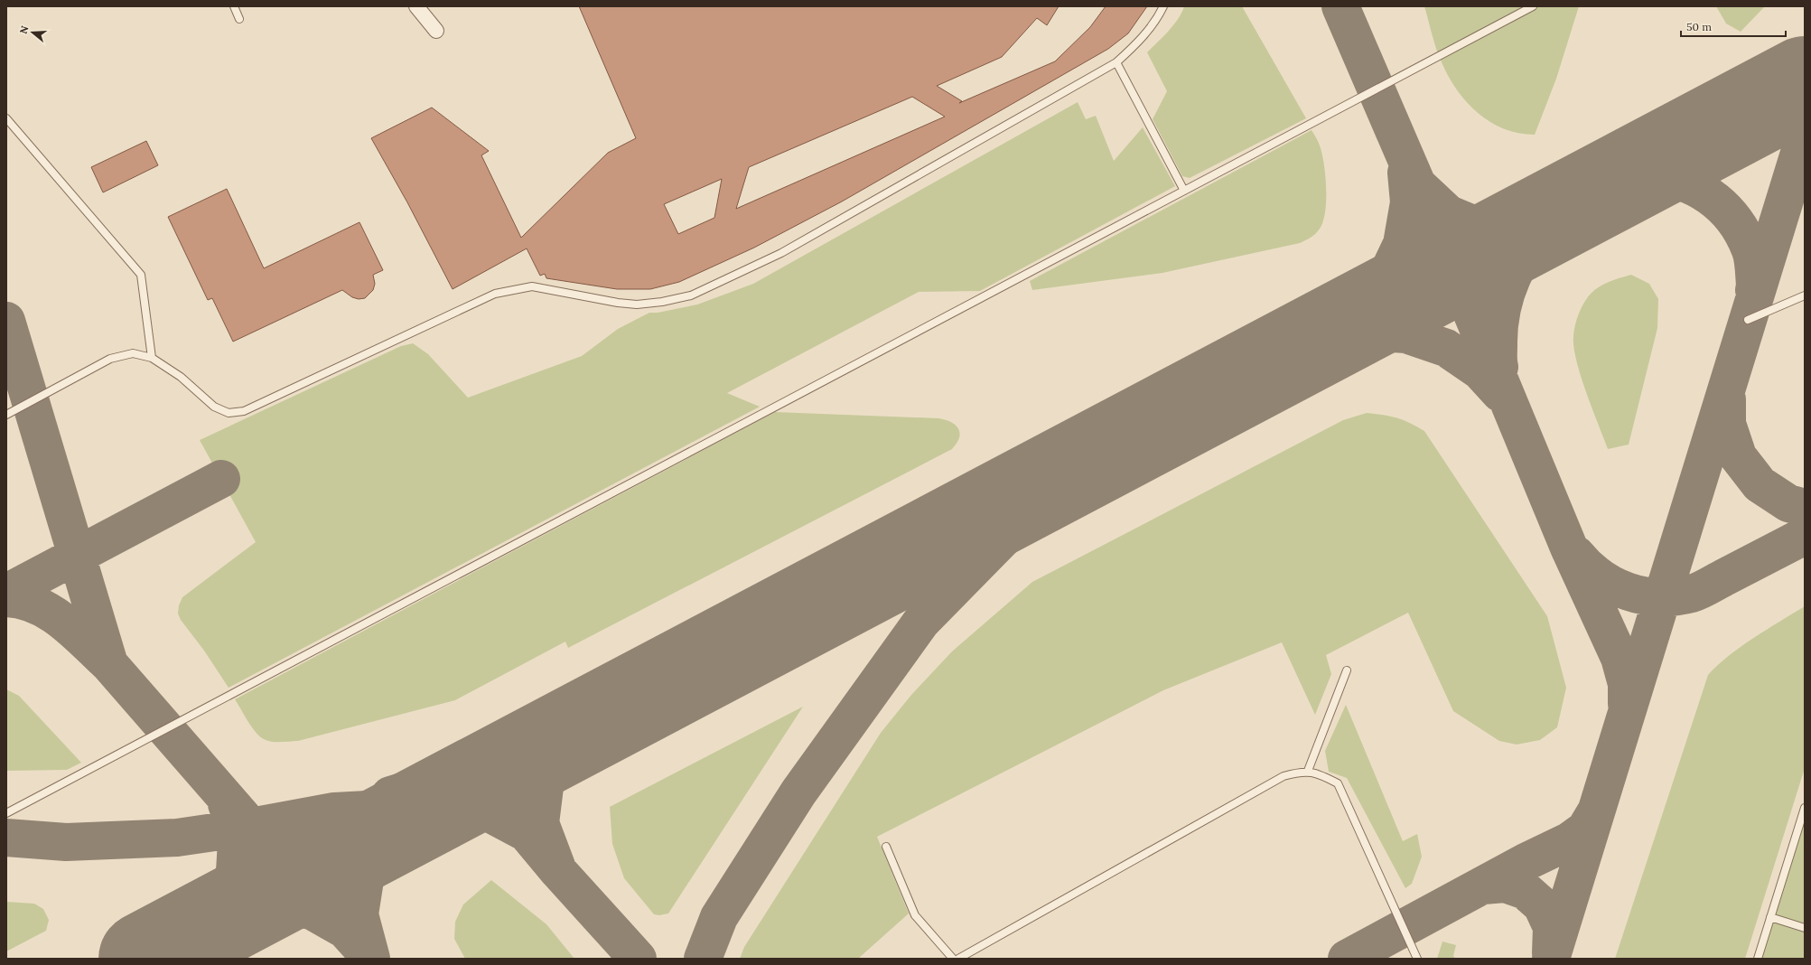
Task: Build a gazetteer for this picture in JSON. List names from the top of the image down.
{
  "scale_bar": "50 m",
  "north": "left"
}
